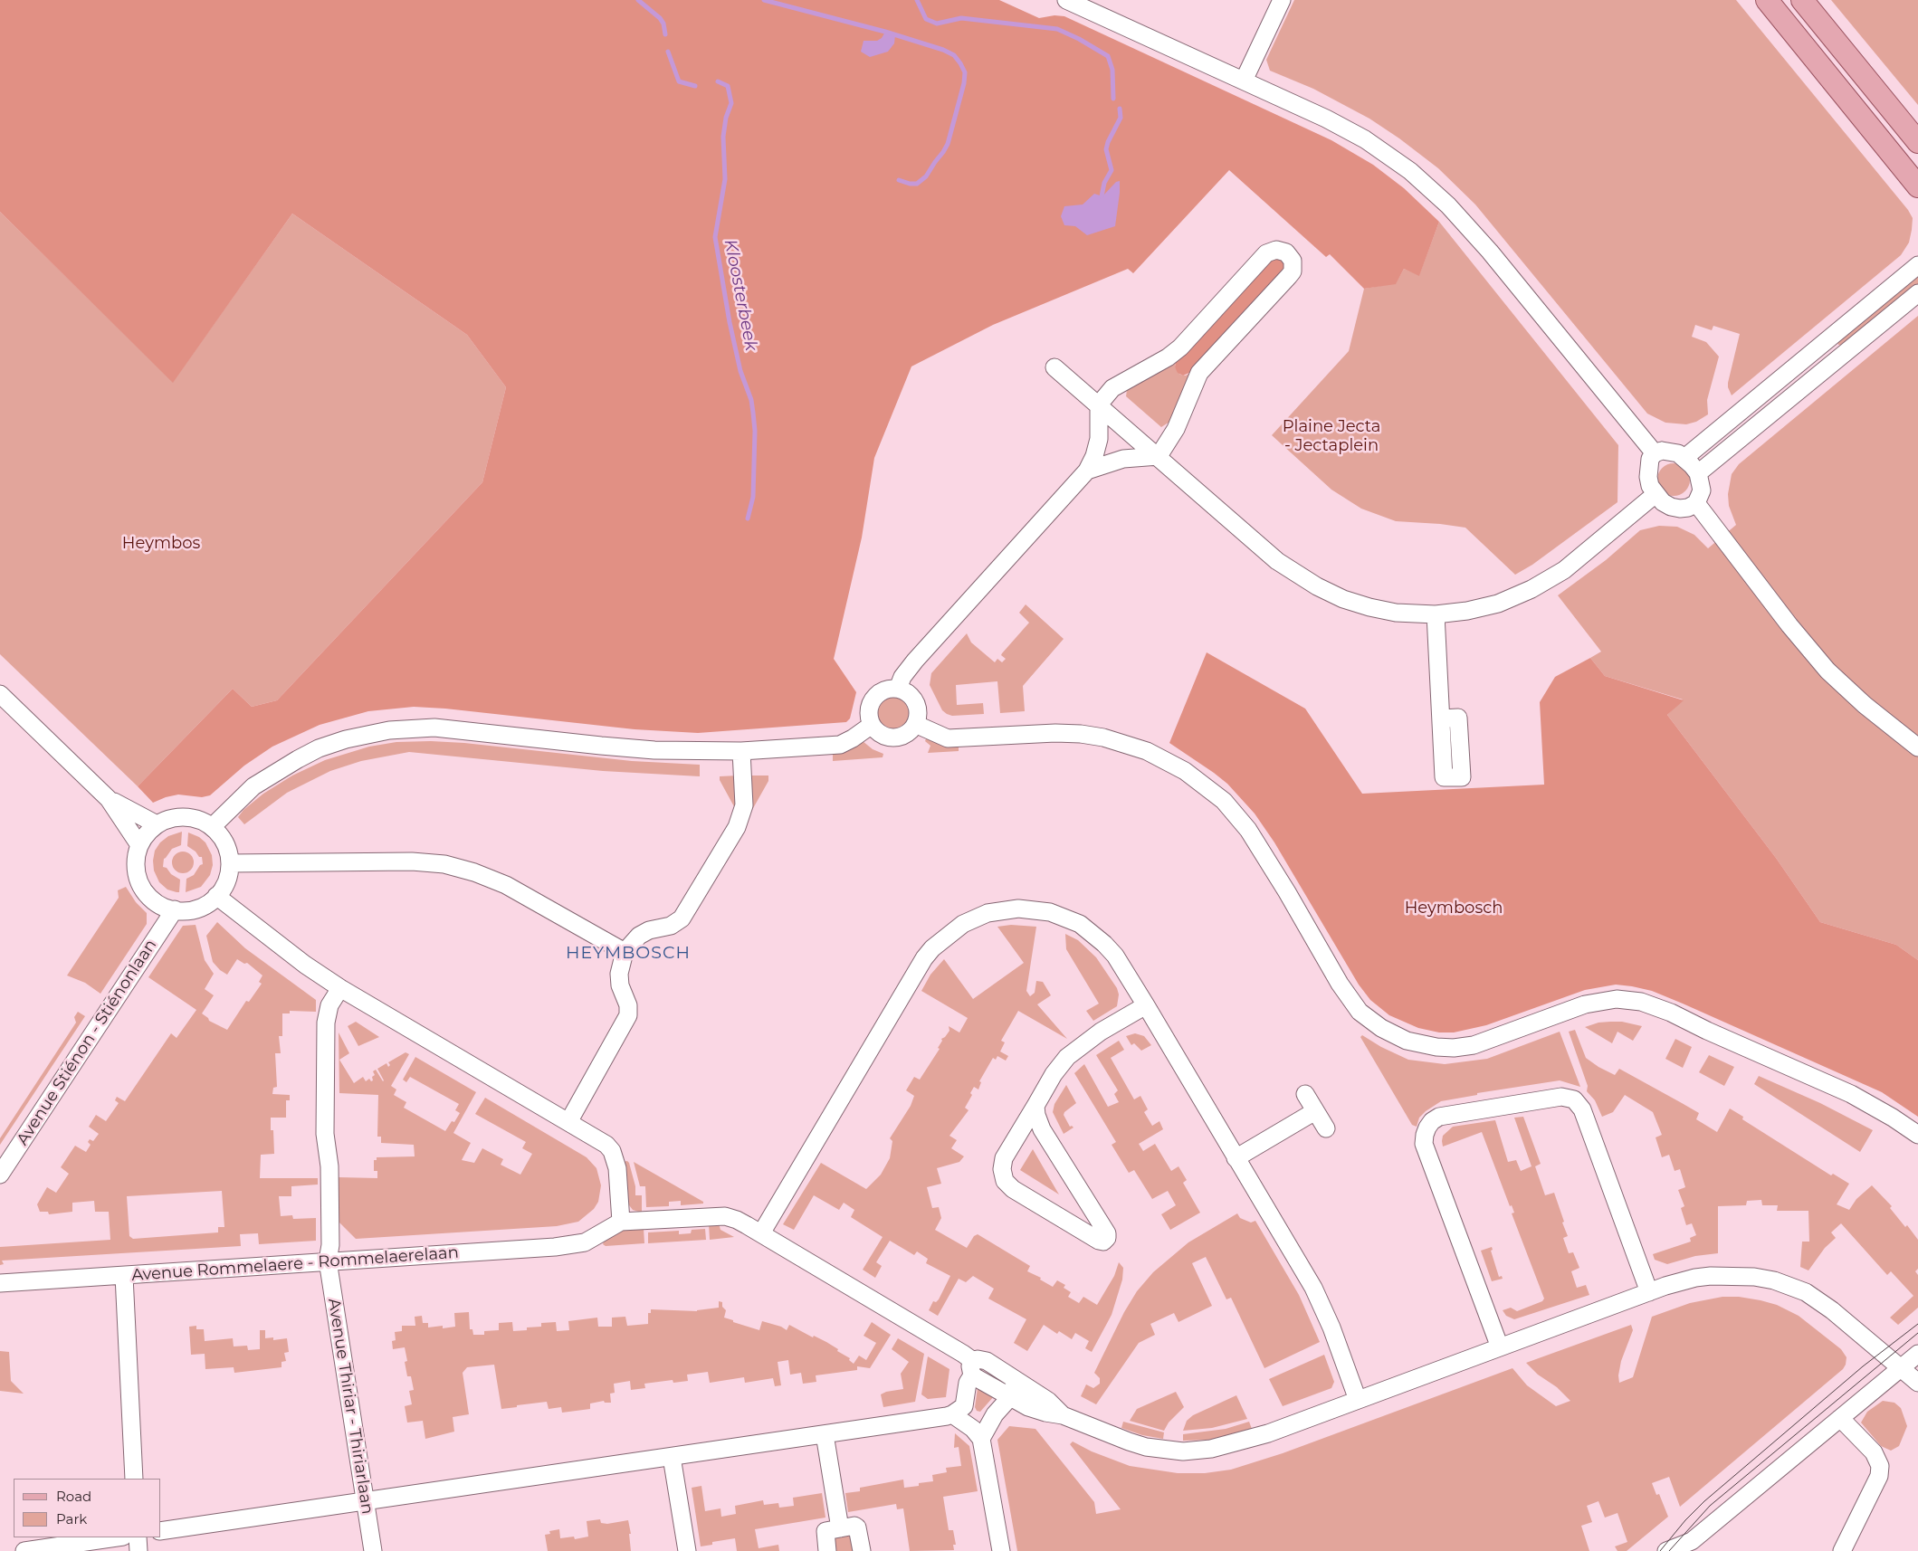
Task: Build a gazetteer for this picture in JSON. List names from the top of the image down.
{
  "streets": {
    "street": ["Avenue Stiénon - Stiénonlaan", "Avenue Rommelaere - Rommelaerelaan", "Avenue Thiriar - Thiriarlaan"]
  },
  "crossings": [
    ["Avenue Rommelaere - Rommelaerelaan", "Avenue Thiriar - Thiriarlaan"]
  ],
  "districts": ["HEYMBOSCH"],
  "water": ["Kloosterbeek"],
  "parks": ["Plaine Jecta - Jectaplein", "Heymbos", "Heymbosch"],
  "legend": ["Road", "Park"]
}
